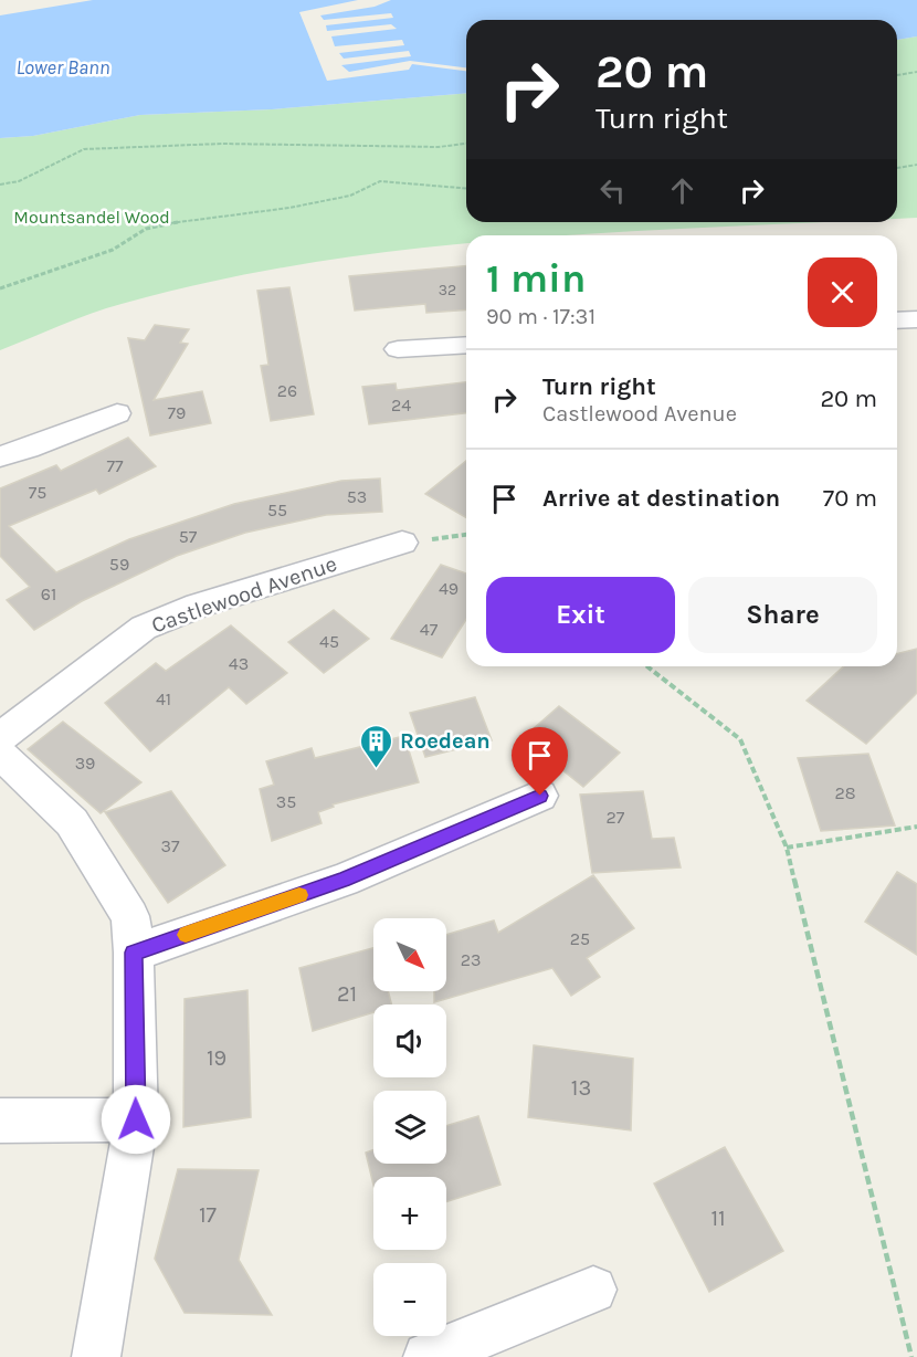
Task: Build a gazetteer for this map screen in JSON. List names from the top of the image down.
{
  "streets": {
    "street": ["Castlewood Avenue"]
  },
  "water": ["Lower Bann"],
  "parks": ["Mountsandel Wood"],
  "places": {
    "building": ["Roedean"]
  },
  "house_numbers": [
    "32",
    "26",
    "24",
    "79",
    "77",
    "75",
    "53",
    "55",
    "57",
    "59",
    "49",
    "61",
    "47",
    "45",
    "43",
    "41",
    "39",
    "28",
    "35",
    "27",
    "37",
    "25",
    "23",
    "21",
    "19",
    "13",
    "17",
    "11"
  ],
  "north": "bottom right",
  "page": {
    "turn": ["20 m", "Turn right"],
    "heading": ["1 min", "90 m · 17:31"],
    "list": [
      {
        "name": "Turn right",
        "note": "Castlewood Avenue",
        "value": "20 m"
      },
      {
        "name": "Arrive at destination",
        "value": "70 m"
      }
    ],
    "buttons": ["Exit", "Share"],
    "map_buttons": ["+", "−"]
  }
}
